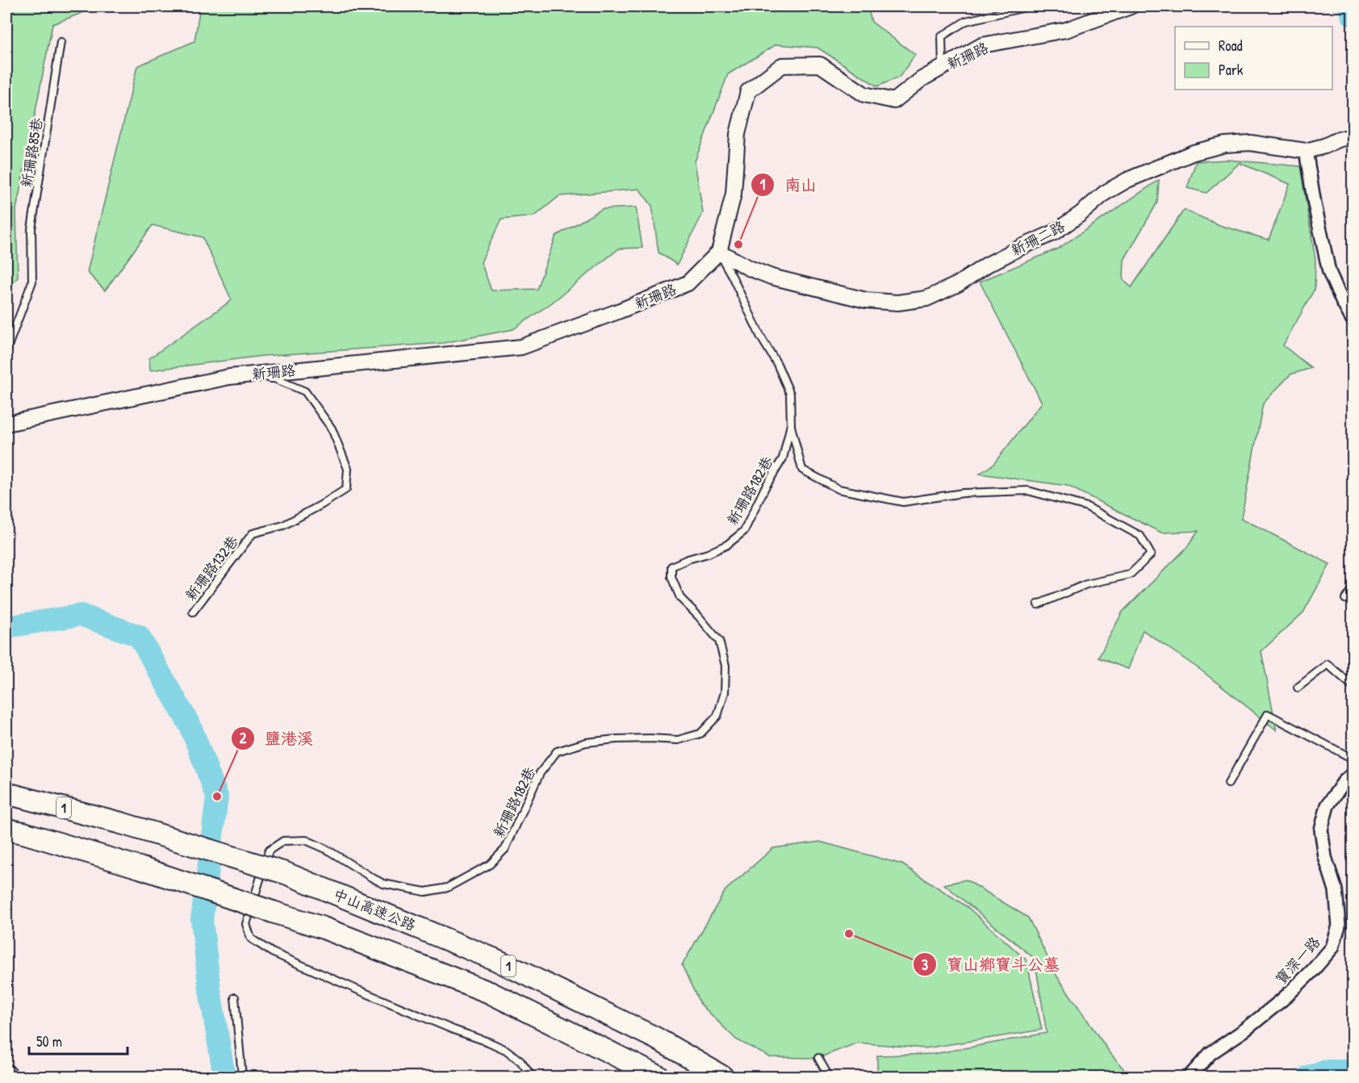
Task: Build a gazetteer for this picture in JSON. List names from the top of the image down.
{
  "streets": {
    "highway": ["1", "中山高速公路"],
    "street": ["新珊路", "新珊二路", "寶深一路"],
    "lane": ["新珊路85巷", "新珊路182巷", "新珊路132巷"]
  },
  "crossings": [
    ["新珊路", "新珊二路"],
    ["新珊路", "新珊路182巷"],
    ["新珊路", "新珊路132巷"],
    ["新珊二路", "新珊路182巷"]
  ],
  "places": ["南山", "鹽港溪", "寶山鄉寶斗公墓"],
  "legend": ["Road", "Park"],
  "scale_bar": "50 m"
}
